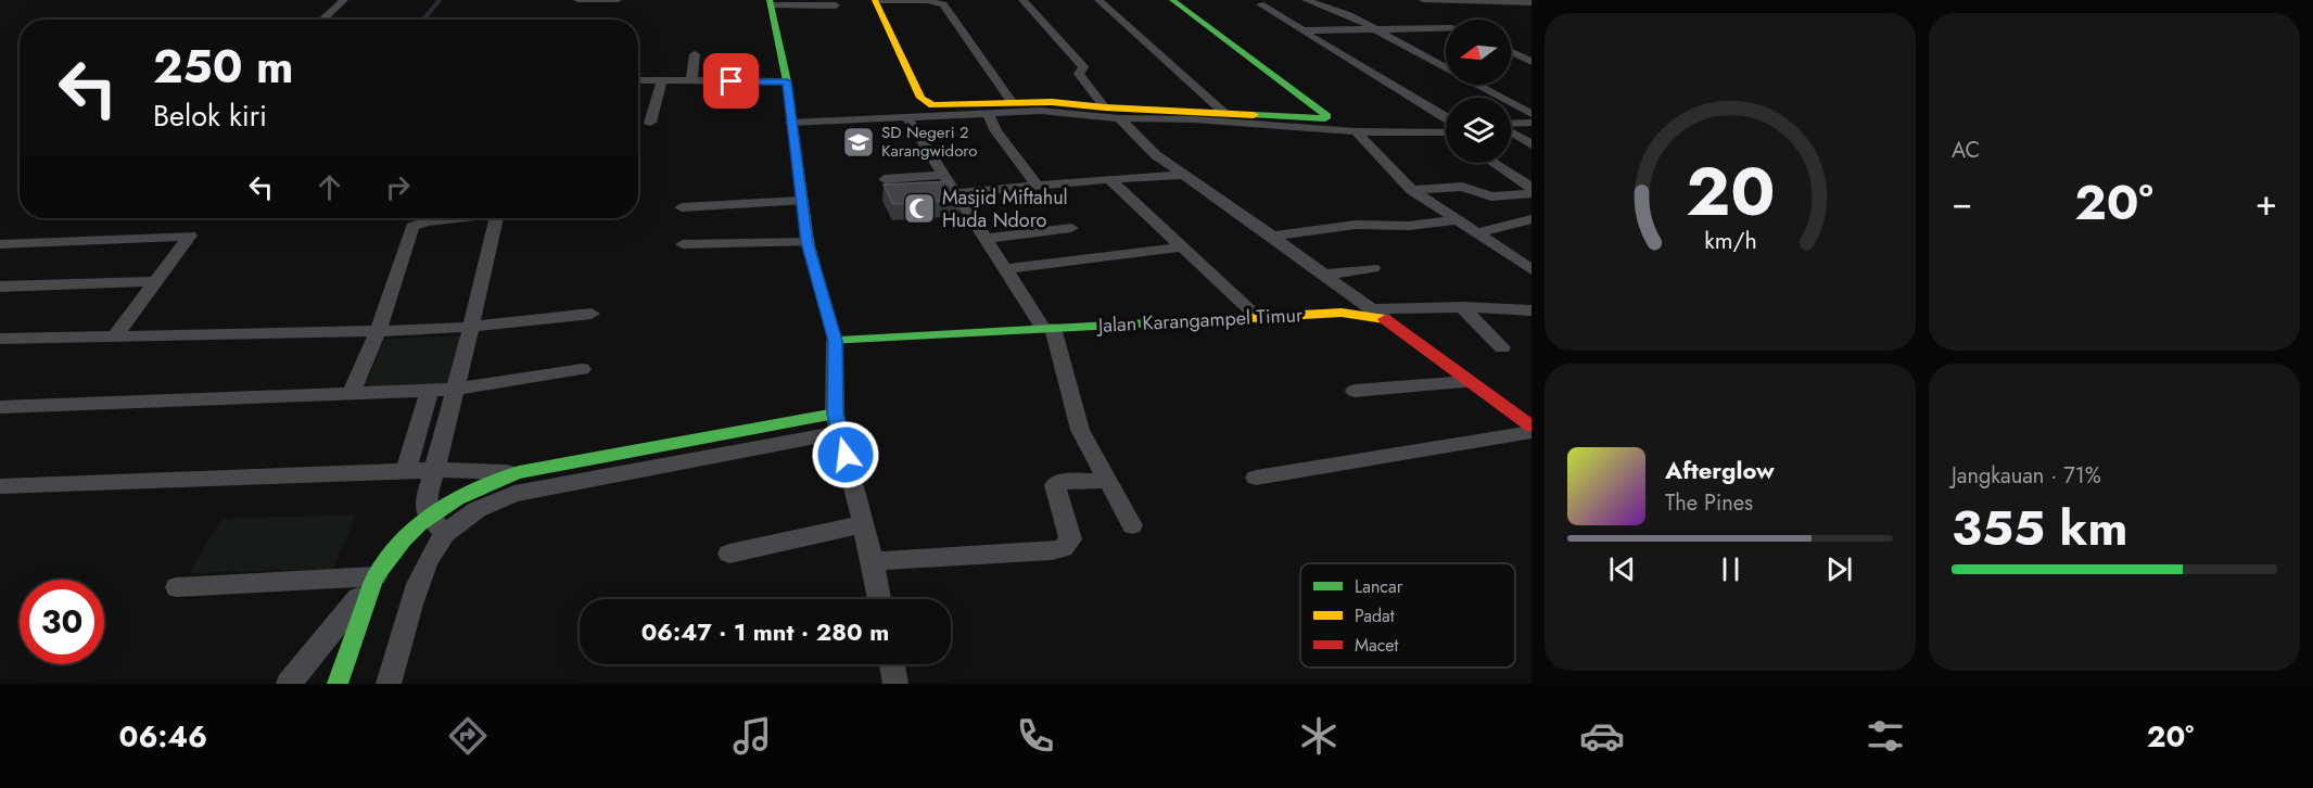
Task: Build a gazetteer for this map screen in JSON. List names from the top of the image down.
{
  "streets": {
    "street": ["Jalan Karangampel Timur"]
  },
  "places": {
    "school or university": ["SD Negeri 2 Karangwidoro"],
    "mosque": ["Masjid Miftahul Huda Ndoro"]
  },
  "legend": ["Lancar", "Padat", "Macet"],
  "north": "left",
  "page": {
    "tile": [
      "AC",
      ["Jangkauan · 71%", "355 km"]
    ],
    "turn": ["250 m", "Belok kiri"],
    "heat": ["−", "20°", "+"],
    "song": ["Afterglow", "The Pines"],
    "limit": "30",
    "trip": "06:47 · 1 mnt · 280 m",
    "tabs": ["06:46", "20°"],
    "gauge": ["20", "km/h"]
  }
}
